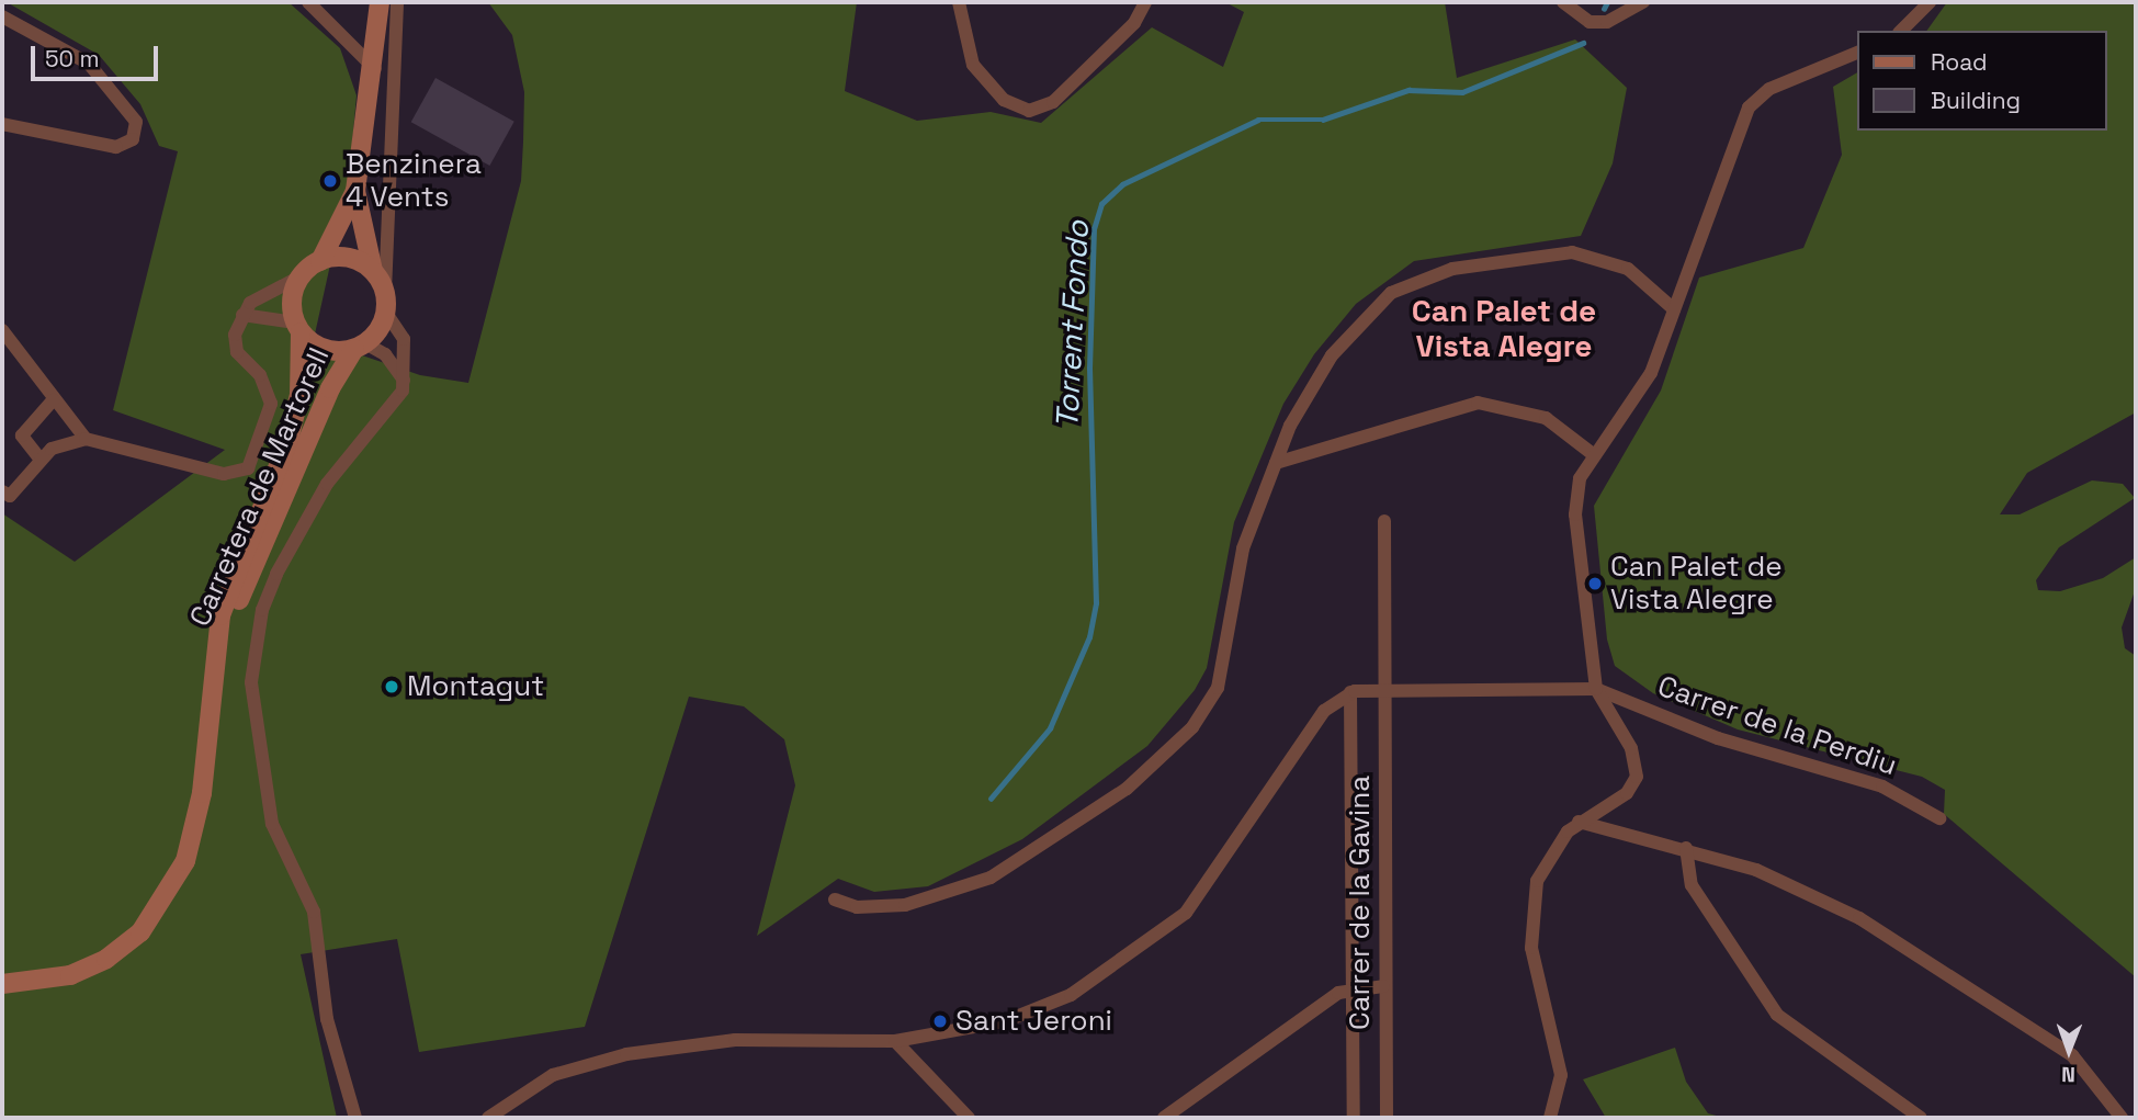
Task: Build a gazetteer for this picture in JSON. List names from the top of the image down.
{
  "streets": {
    "main road": ["Carretera de Martorell"],
    "street": ["Carrer de la Perdiu", "Carrer de la Gavina"]
  },
  "districts": ["Can Palet de Vista Alegre"],
  "water": ["Torrent Fondo"],
  "places": [
    "Benzinera 4 Vents",
    "Can Palet de Vista Alegre",
    "Montagut",
    "Sant Jeroni"
  ],
  "legend": ["Road", "Building"],
  "scale_bar": "50 m",
  "north": "bottom"
}
